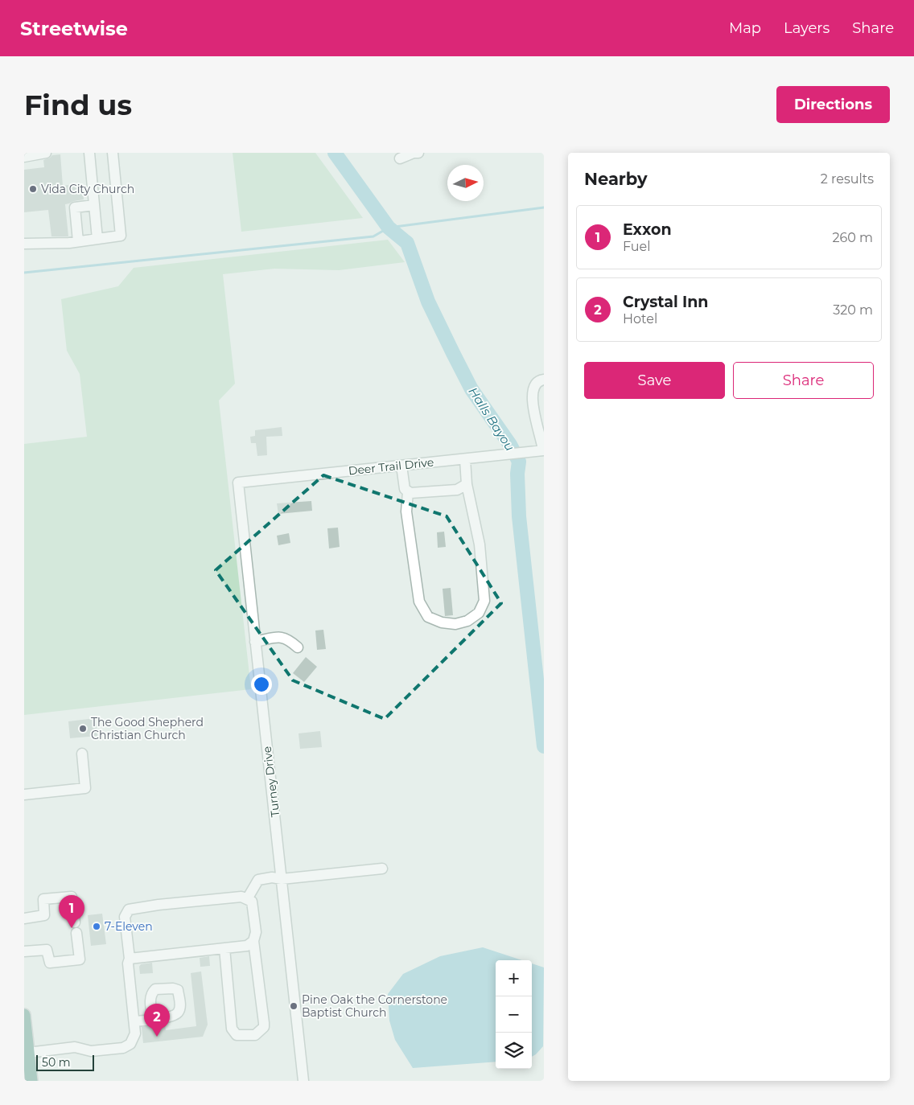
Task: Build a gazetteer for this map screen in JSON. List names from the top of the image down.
{
  "streets": {
    "street": ["Deer Trail Drive", "Turney Drive"]
  },
  "crossings": [
    ["Deer Trail Drive", "Turney Drive"]
  ],
  "water": ["Halls Bayou"],
  "places": [
    "Vida City Church",
    "The Good Shepherd Christian Church",
    "7-Eleven",
    "Pine Oak the Cornerstone Baptist Church"
  ],
  "scale_bar": "50 m",
  "north": "right",
  "page": {
    "header": "Streetwise",
    "nav": ["Map", "Layers", "Share"],
    "buttons": [
      "Directions",
      ["Save", "Share"]
    ],
    "title": "Find us",
    "heading": ["Nearby", "2 results"],
    "list": [
      {
        "mark": "1",
        "name": "Exxon",
        "note": "Fuel",
        "value": "260 m"
      },
      {
        "mark": "2",
        "name": "Crystal Inn",
        "note": "Hotel",
        "value": "320 m"
      }
    ],
    "pins": ["1", "2"],
    "map_buttons": ["+", "−"],
    "scale": "50 m"
  }
}
